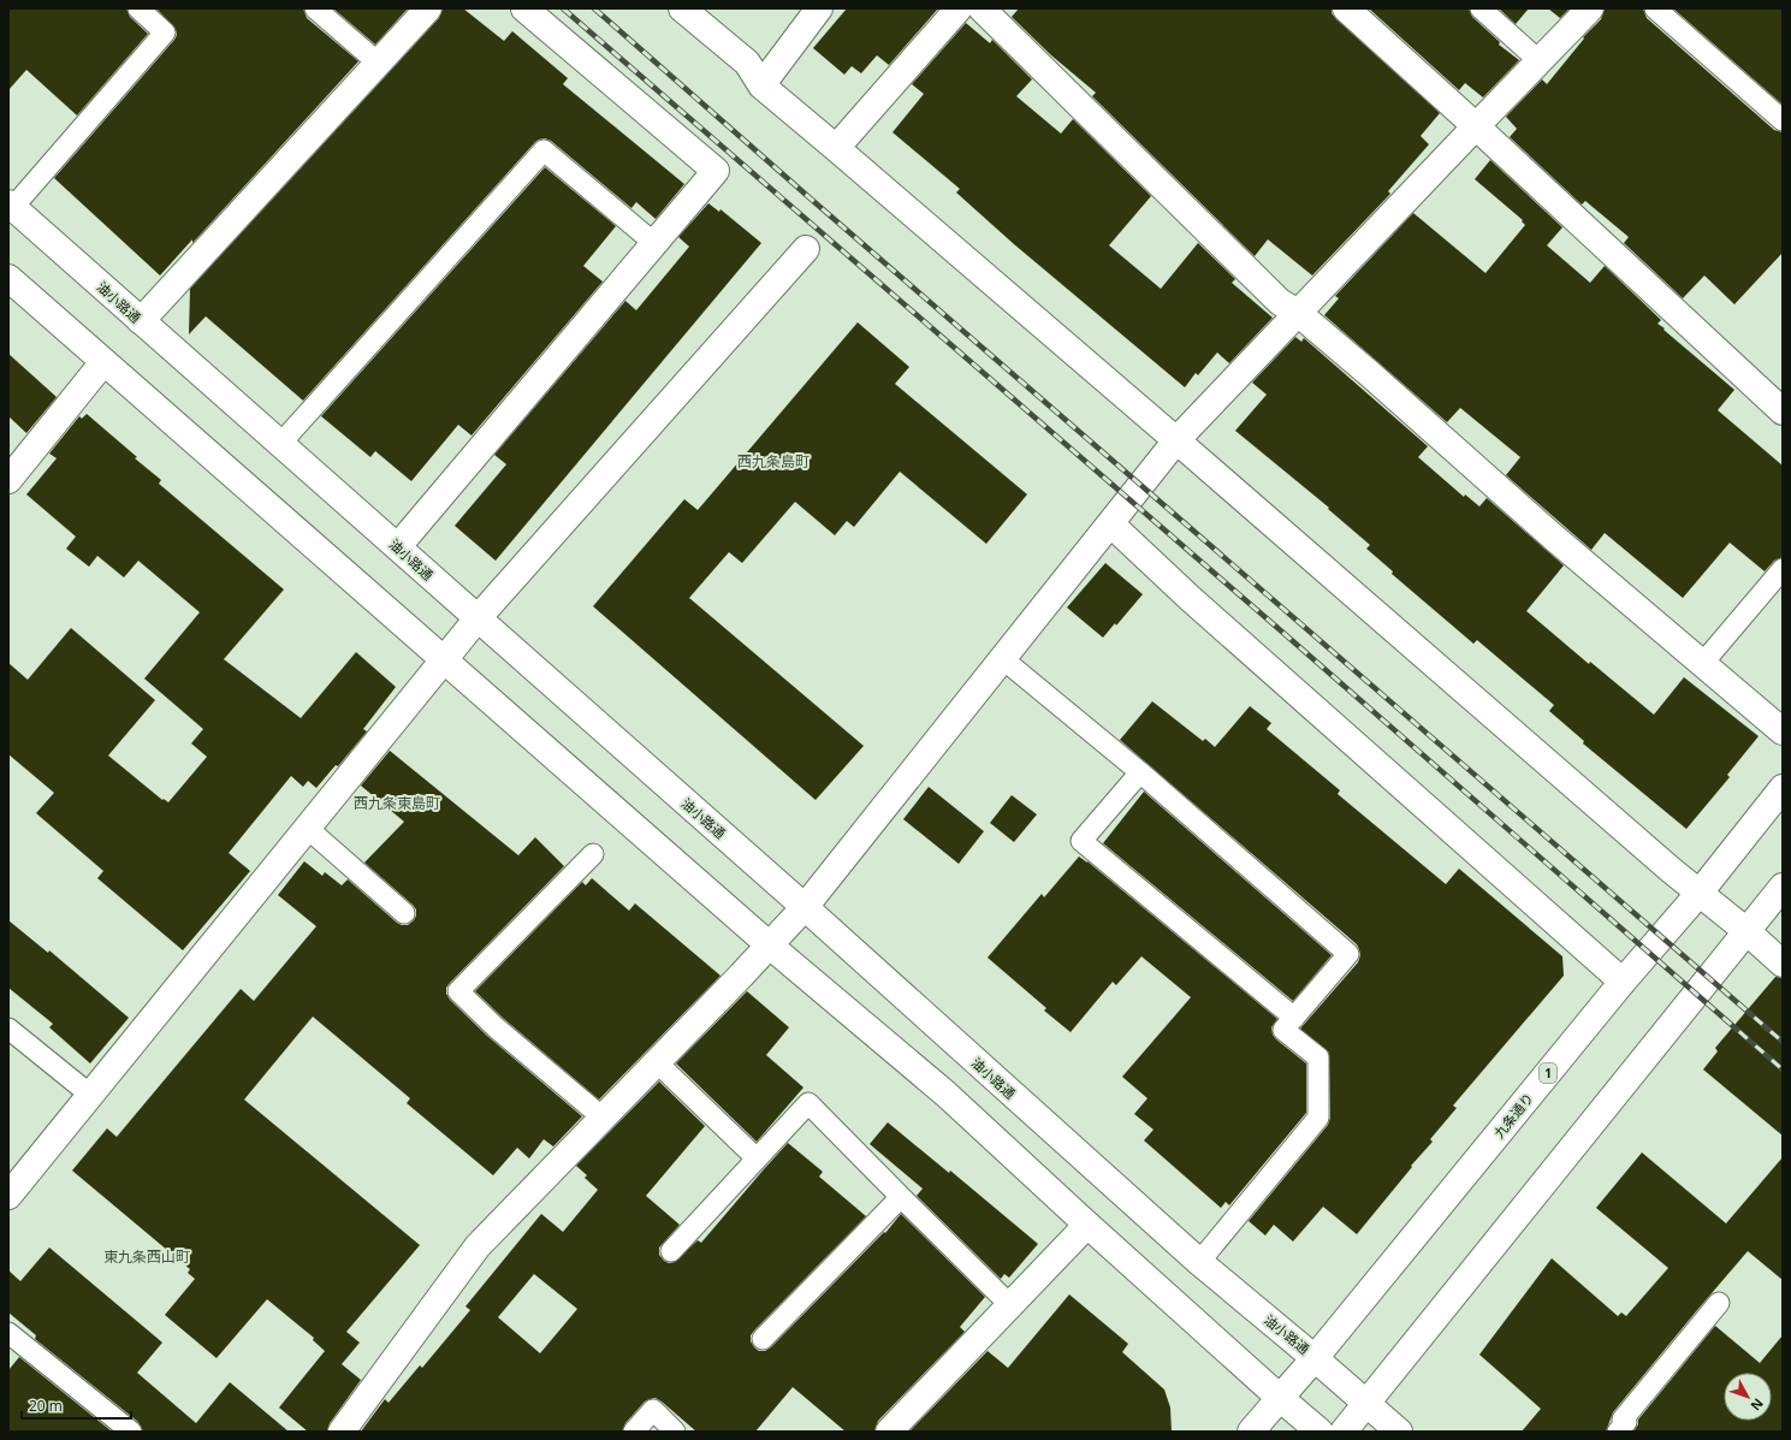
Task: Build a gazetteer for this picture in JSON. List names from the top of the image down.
{
  "streets": {
    "main road": ["油小路通", "1", "九条通り"]
  },
  "crossings": [
    ["油小路通", "九条通り"]
  ],
  "districts": ["西九条島町", "西九条東島町", "東九条西山町"],
  "scale_bar": "20 m",
  "north": "bottom right"
}
